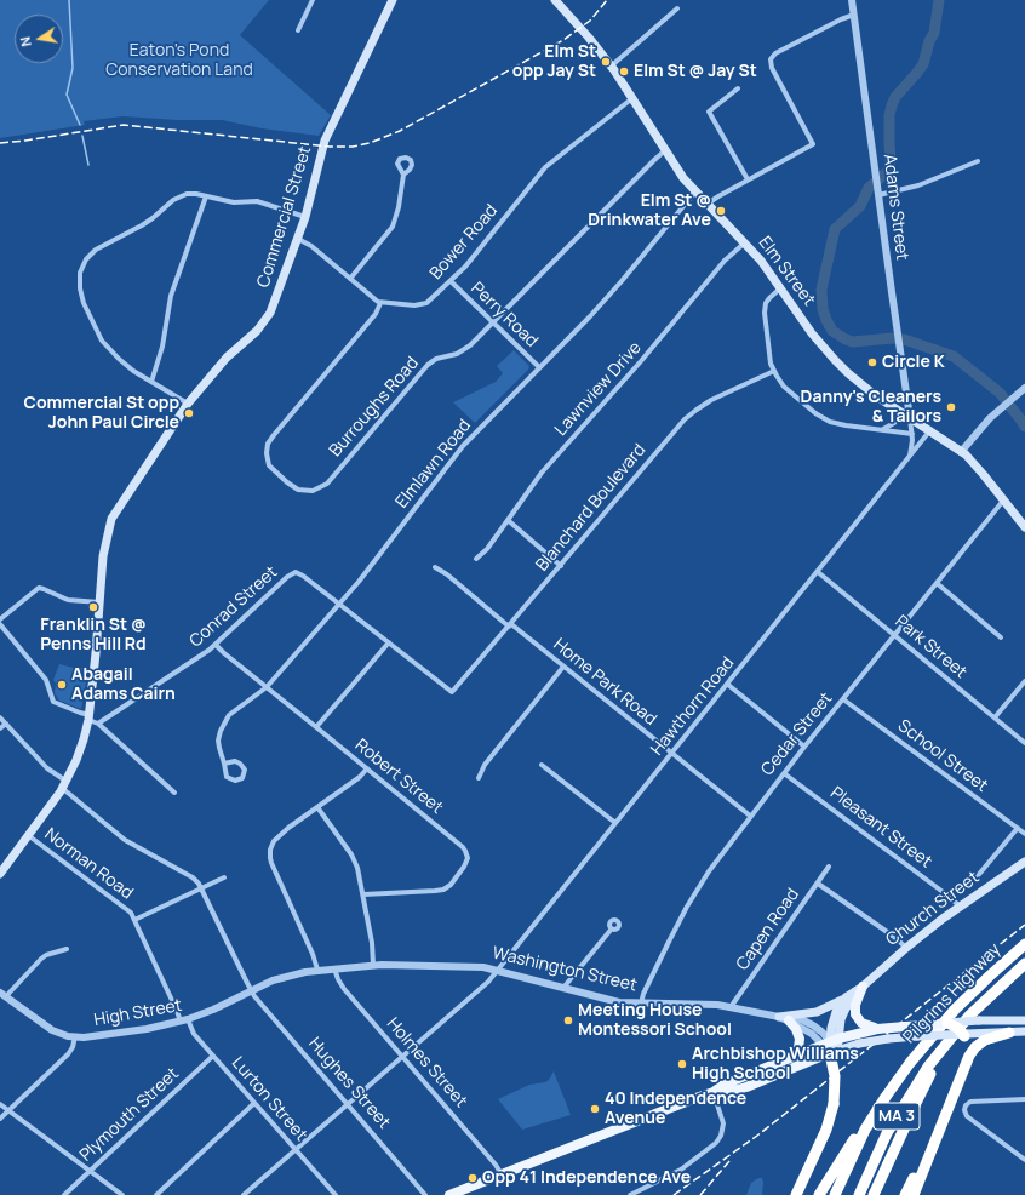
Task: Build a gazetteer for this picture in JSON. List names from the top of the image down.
{
  "streets": {
    "highway": ["Pilgrims Highway", "MA 3"],
    "main road": ["Commercial Street", "Elm Street", "Church Street"],
    "street": [
      "Adams Street",
      "Bower Road",
      "Perry Road",
      "Lawnview Drive",
      "Burroughs Road",
      "Elmlawn Road",
      "Blanchard Boulevard",
      "Conrad Street",
      "Park Street",
      "Home Park Road",
      "Hawthorn Road",
      "Cedar Street",
      "School Street",
      "Robert Street",
      "Pleasant Street",
      "Norman Road",
      "Capen Road",
      "Washington Street",
      "High Street",
      "Holmes Street",
      "Hughes Street",
      "Lurton Street",
      "Plymouth Street"
    ]
  },
  "crossings": [
    ["Adams Street", "Elm Street"],
    ["Commercial Street", "Norman Road"],
    ["Bower Road", "Elm Street"],
    ["Bower Road", "Perry Road"],
    ["Bower Road", "Burroughs Road"],
    ["Elm Street", "Lawnview Drive"],
    ["Elm Street", "Burroughs Road"],
    ["Elm Street", "Elmlawn Road"],
    ["Elm Street", "Hawthorn Road"],
    ["Elm Street", "Cedar Street"],
    ["Perry Road", "Burroughs Road"],
    ["Perry Road", "Elmlawn Road"],
    ["Elmlawn Road", "Conrad Street"],
    ["Elmlawn Road", "Robert Street"],
    ["Blanchard Boulevard", "Conrad Street"],
    ["Blanchard Boulevard", "Home Park Road"],
    ["Conrad Street", "Robert Street"],
    ["Park Street", "Hawthorn Road"],
    ["Park Street", "Cedar Street"],
    ["Home Park Road", "Hawthorn Road"],
    ["Home Park Road", "Cedar Street"],
    ["Hawthorn Road", "Washington Street"],
    ["Hawthorn Road", "Holmes Street"],
    ["Hawthorn Road", "Hughes Street"],
    ["Hawthorn Road", "Lurton Street"],
    ["Cedar Street", "School Street"],
    ["Cedar Street", "Pleasant Street"],
    ["Cedar Street", "Washington Street"],
    ["Pleasant Street", "Church Street"],
    ["Norman Road", "High Street"],
    ["Norman Road", "Lurton Street"],
    ["Church Street", "Washington Street"],
    ["Capen Road", "Washington Street"],
    ["Washington Street", "High Street"],
    ["Washington Street", "Holmes Street"],
    ["High Street", "Hughes Street"],
    ["High Street", "Lurton Street"],
    ["Lurton Street", "Plymouth Street"]
  ],
  "parks": ["Eaton's Pond Conservation Land"],
  "places": [
    "Elm St opp Jay St",
    "Elm St @ Jay St",
    "Elm St @ Drinkwater Ave",
    "Circle K",
    "Danny's Cleaners & Tailors",
    "Commercial St opp John Paul Circle",
    "Franklin St @ Penns Hill Rd",
    "Abagail Adams Cairn",
    "Meeting House Montessori School",
    "Archbishop Williams High School",
    "40 Independence Avenue",
    "Opp 41 Independence Ave"
  ],
  "north": "left"
}
